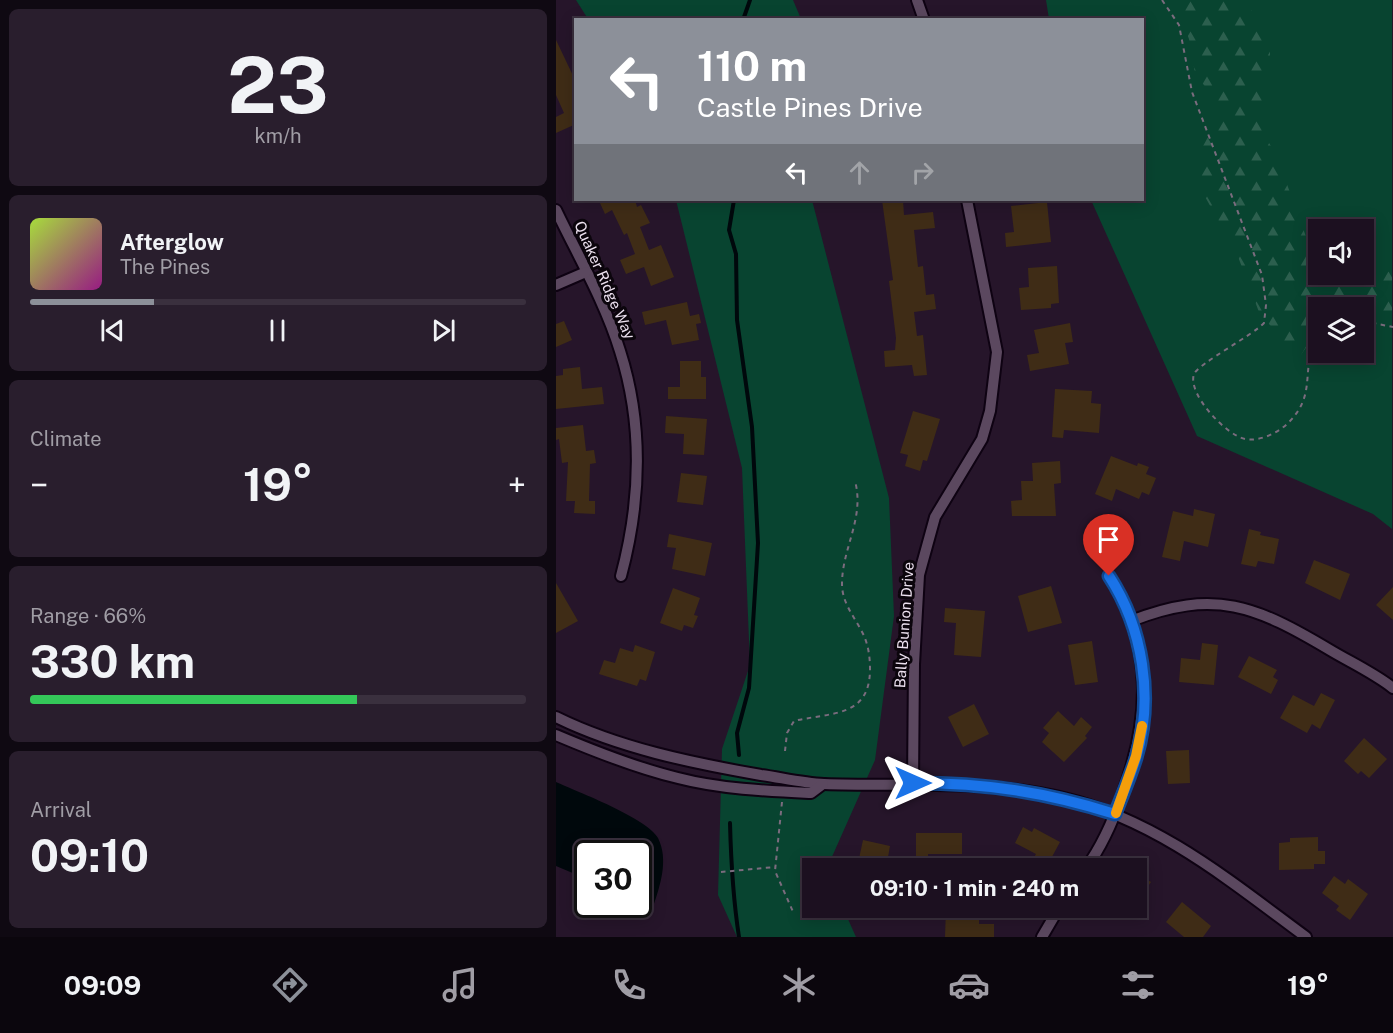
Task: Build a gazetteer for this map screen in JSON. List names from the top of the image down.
{
  "streets": {
    "street": ["Quaker Ridge Way", "Bally Bunion Drive"]
  },
  "page": {
    "tile": [
      ["23", "km/h"],
      "Climate",
      ["Range · 66%", "330 km"],
      ["Arrival", "09:10"]
    ],
    "turn": ["110 m", "Castle Pines Drive"],
    "song": ["Afterglow", "The Pines"],
    "heat": ["−", "19°", "+"],
    "limit": "30",
    "trip": "09:10 · 1 min · 240 m",
    "tabs": ["09:09", "19°"]
  }
}
